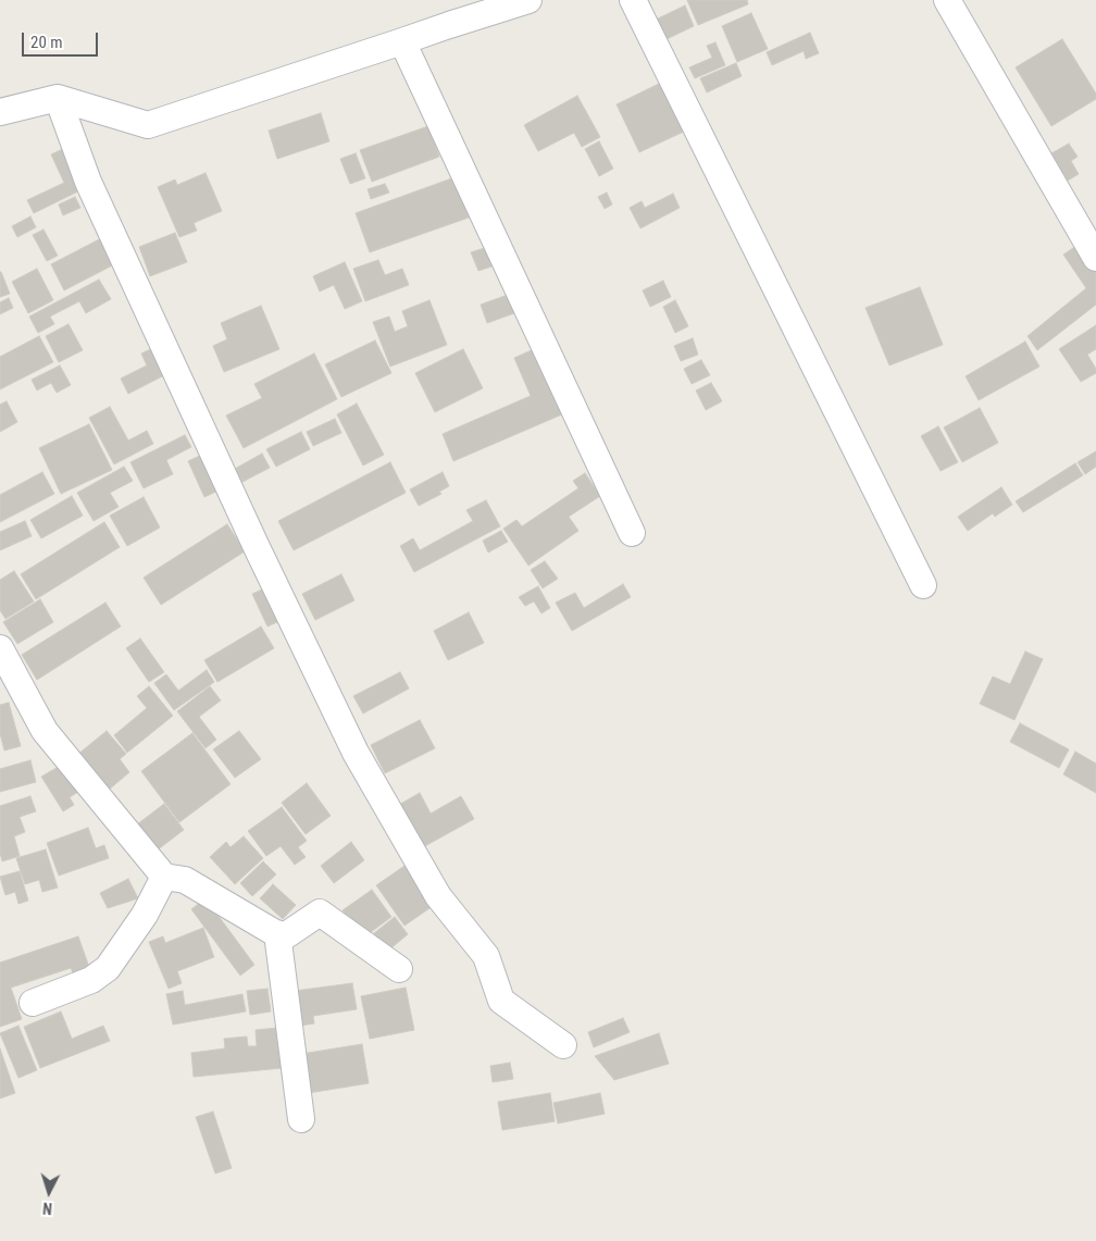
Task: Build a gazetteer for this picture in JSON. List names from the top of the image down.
{
  "scale_bar": "20 m",
  "north": "bottom"
}
